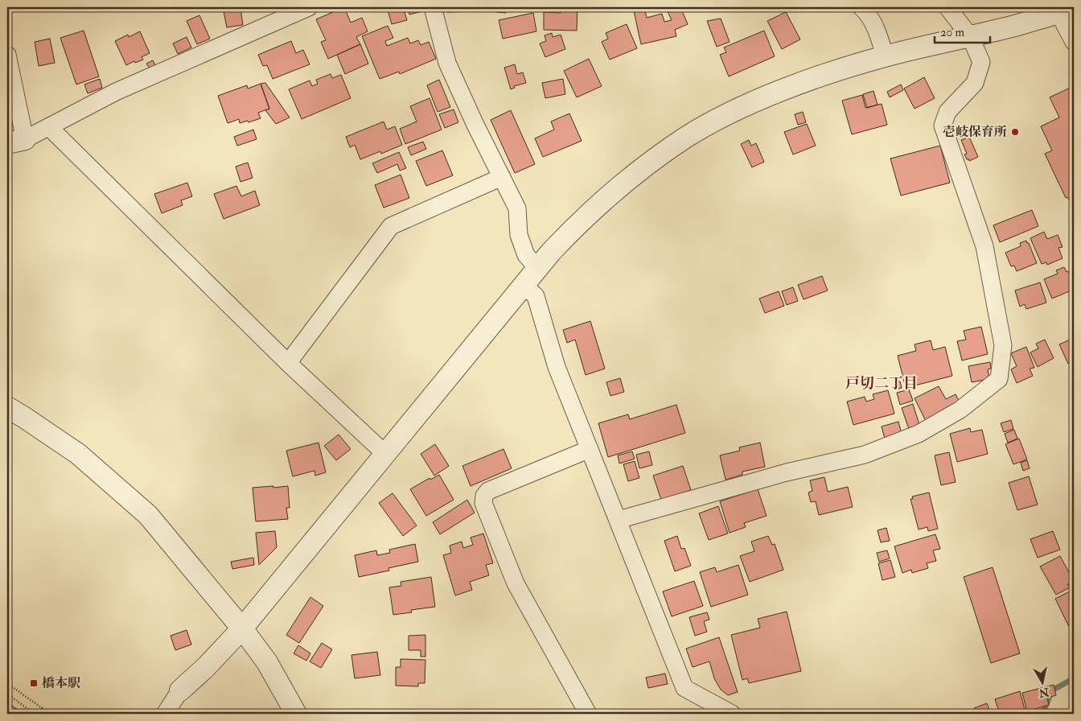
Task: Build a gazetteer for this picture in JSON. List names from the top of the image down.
{
  "districts": ["戸切二丁目"],
  "places": {
    "other": ["壱岐保育所"],
    "transit": ["橋本駅"]
  },
  "scale_bar": "20 m",
  "north": "bottom"
}
